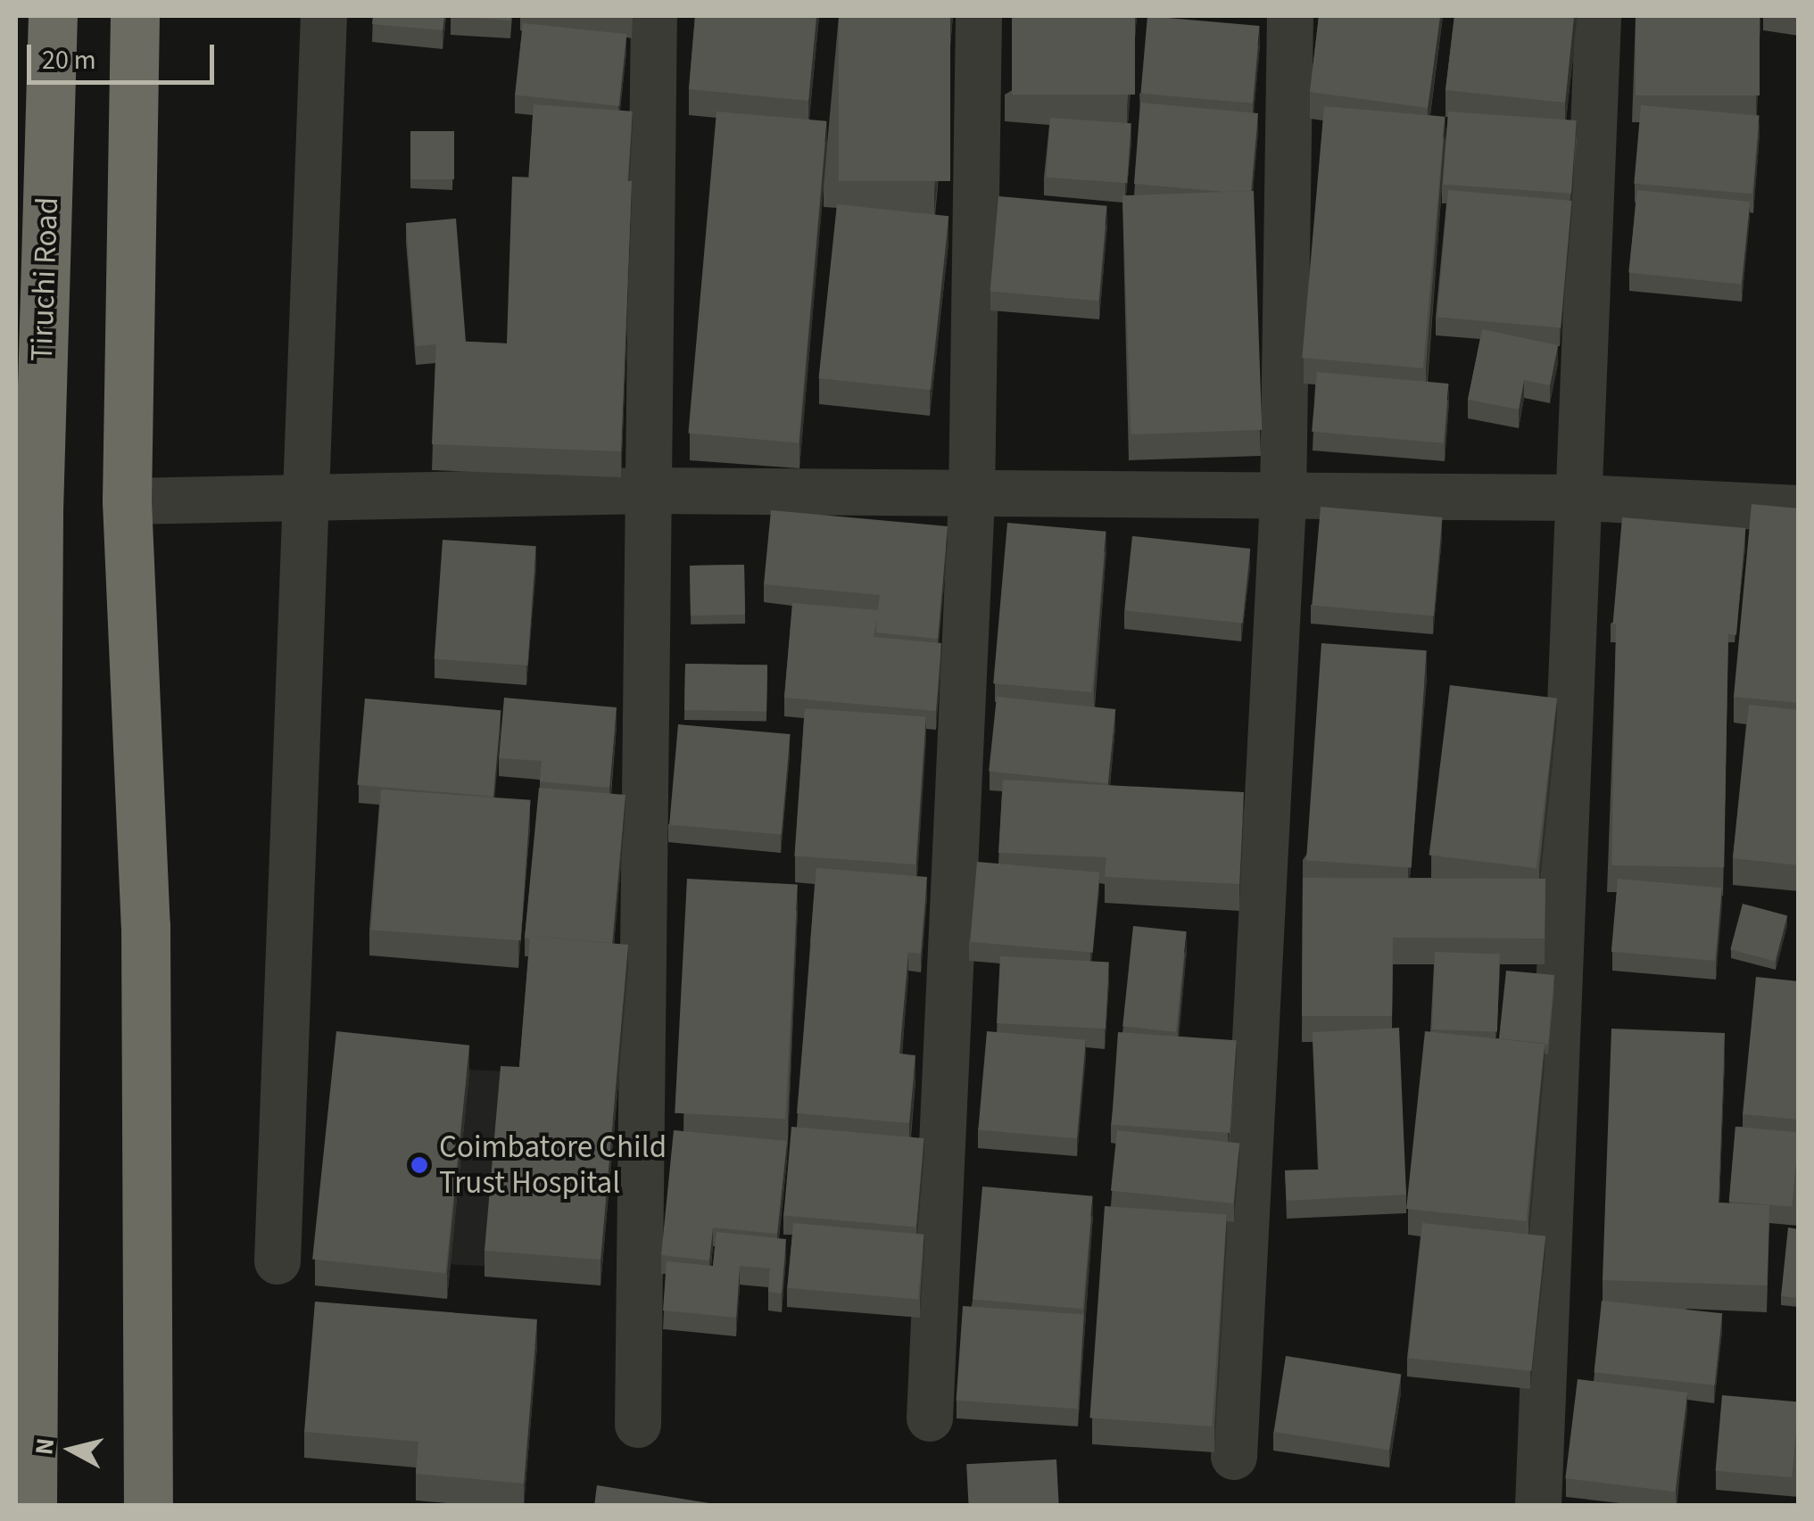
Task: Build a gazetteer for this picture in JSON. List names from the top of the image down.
{
  "streets": {
    "highway": ["Tiruchi Road"]
  },
  "places": ["Coimbatore Child Trust Hospital"],
  "scale_bar": "20 m",
  "north": "left"
}
